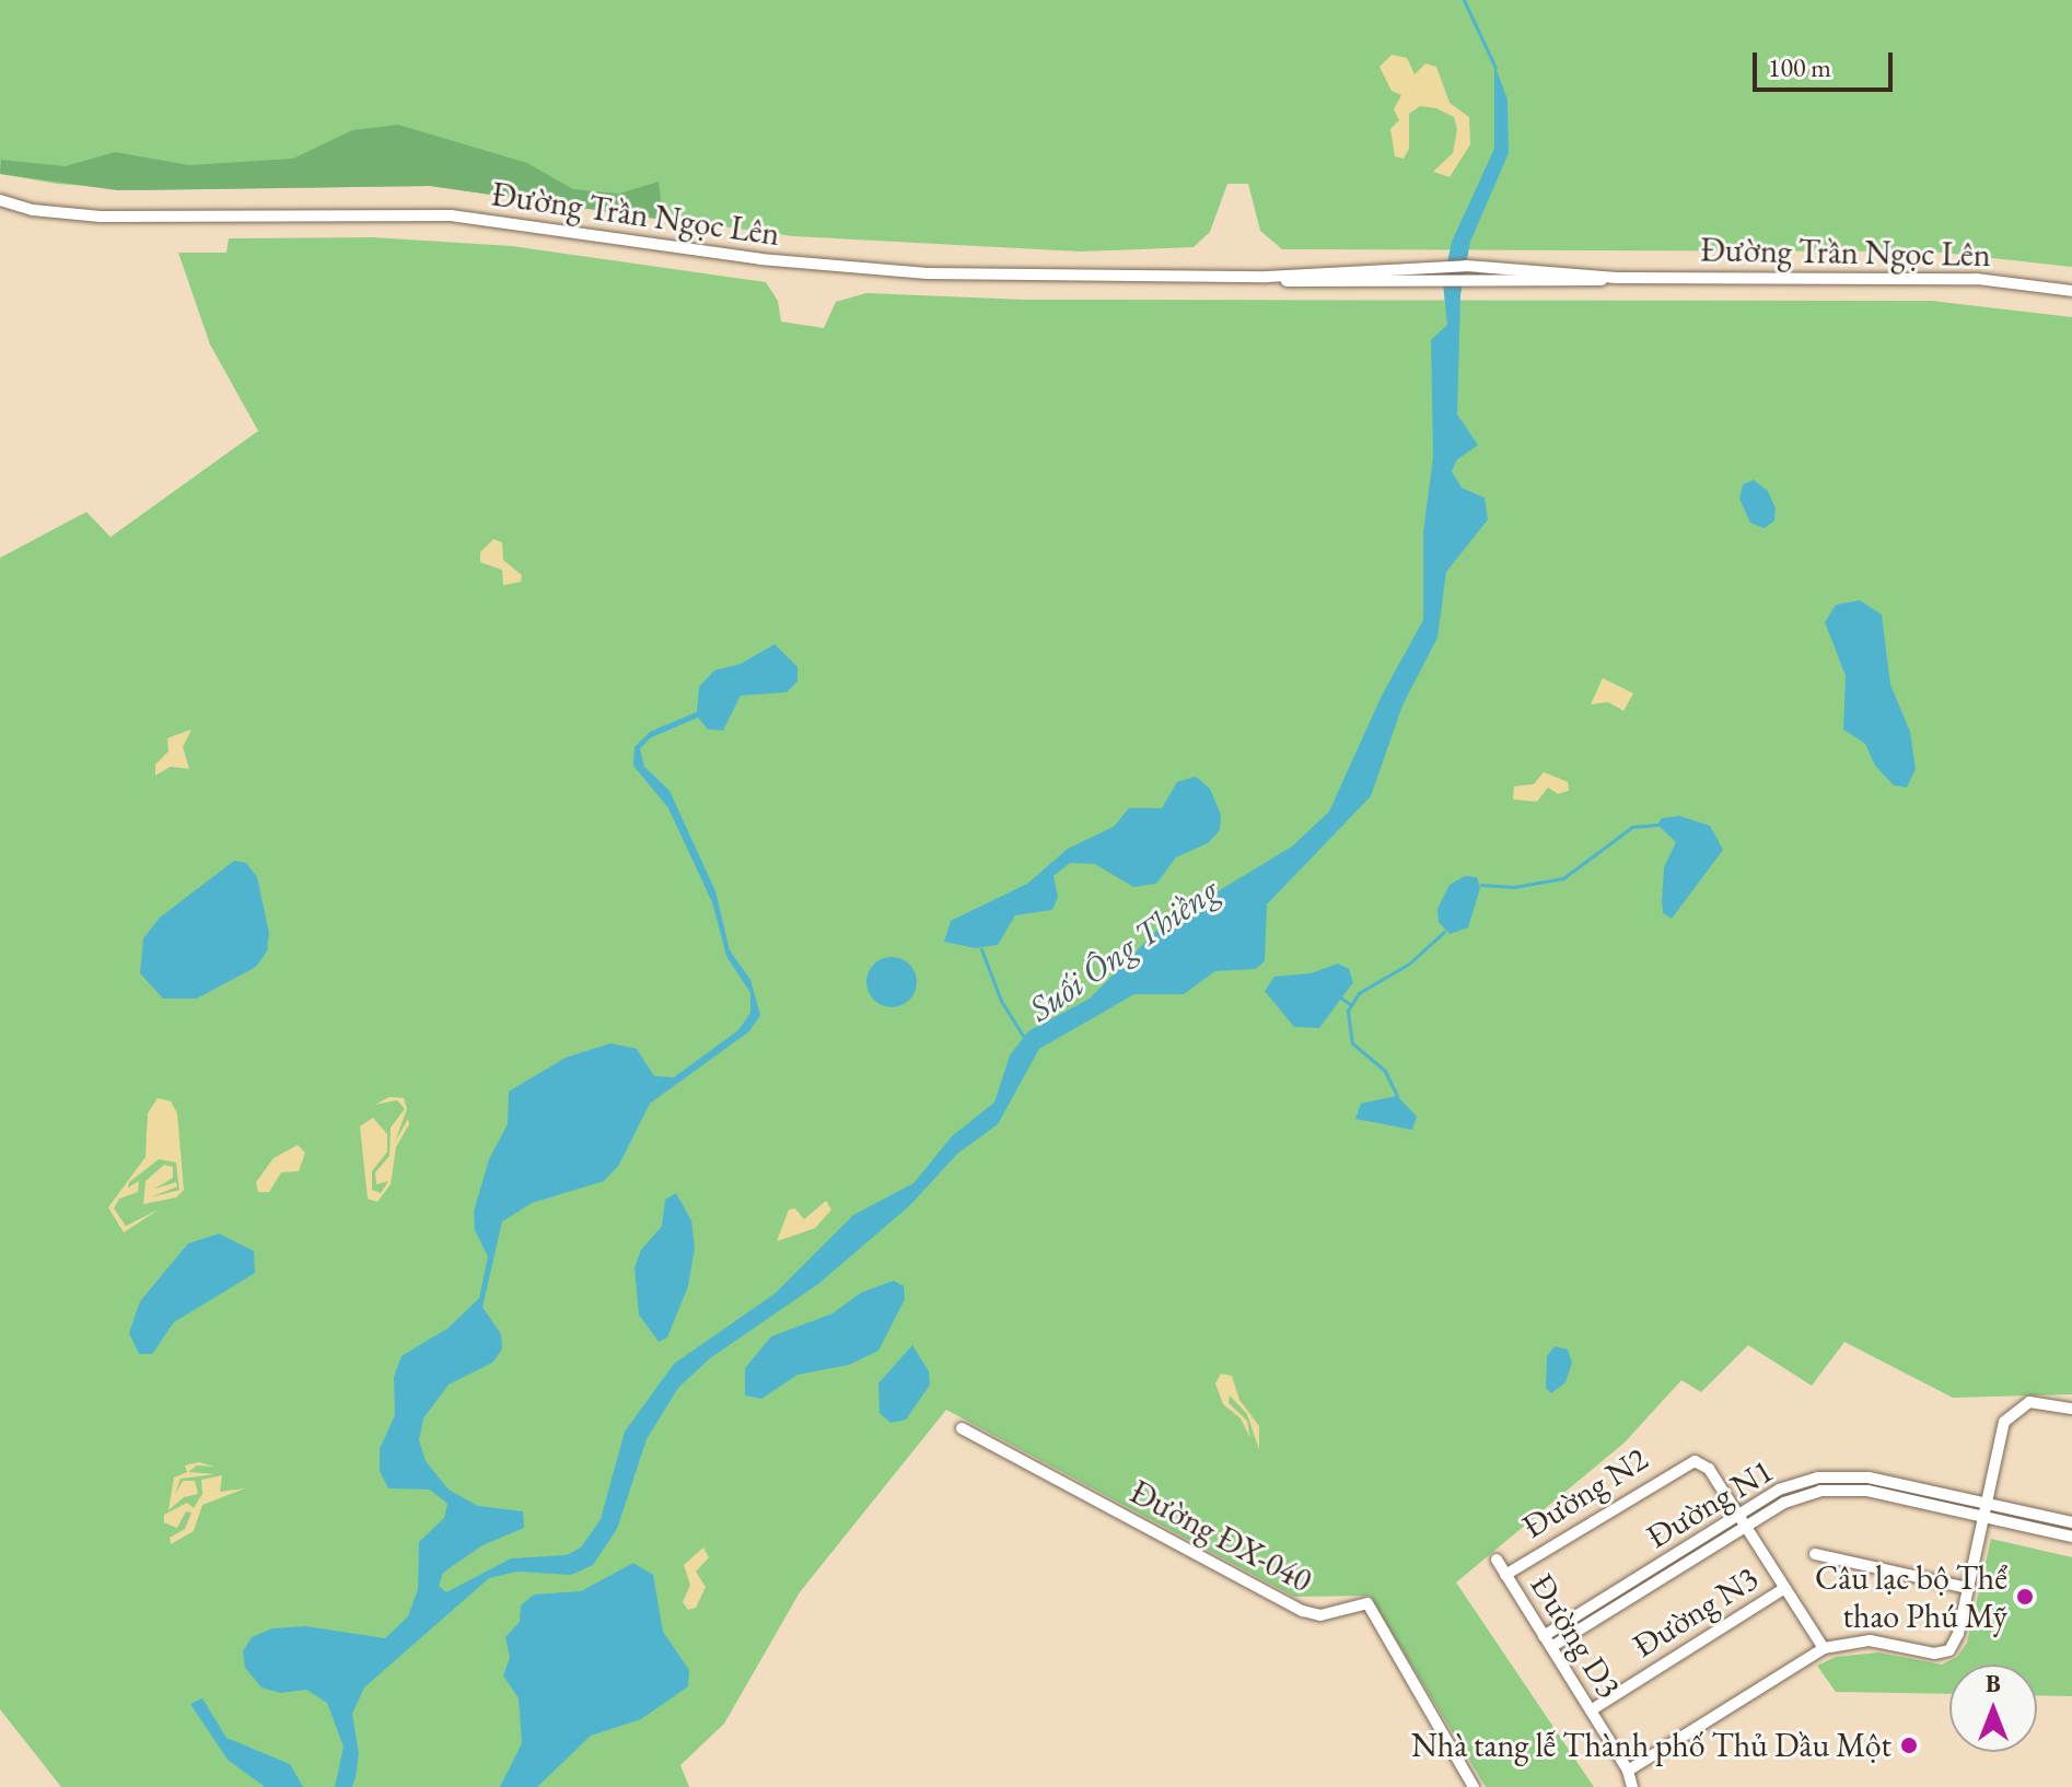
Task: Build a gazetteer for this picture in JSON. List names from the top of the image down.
{
  "streets": {
    "street": [
      "Đường Trần Ngọc Lên",
      "Đường N2",
      "Đường N1",
      "Đường ĐX-040",
      "Đường N3",
      "Đường D3"
    ]
  },
  "crossings": [
    ["Đường N2", "Đường N1"],
    ["Đường N2", "Đường D3"],
    ["Đường N1", "Đường D3"],
    ["Đường N3", "Đường D3"]
  ],
  "water": ["Suối Ông Thiềng"],
  "places": ["Câu lạc bộ Thể thao Phú Mỹ", "Nhà tang lễ Thành phố Thủ Dầu Một"],
  "scale_bar": "100 m",
  "north": "top"
}
